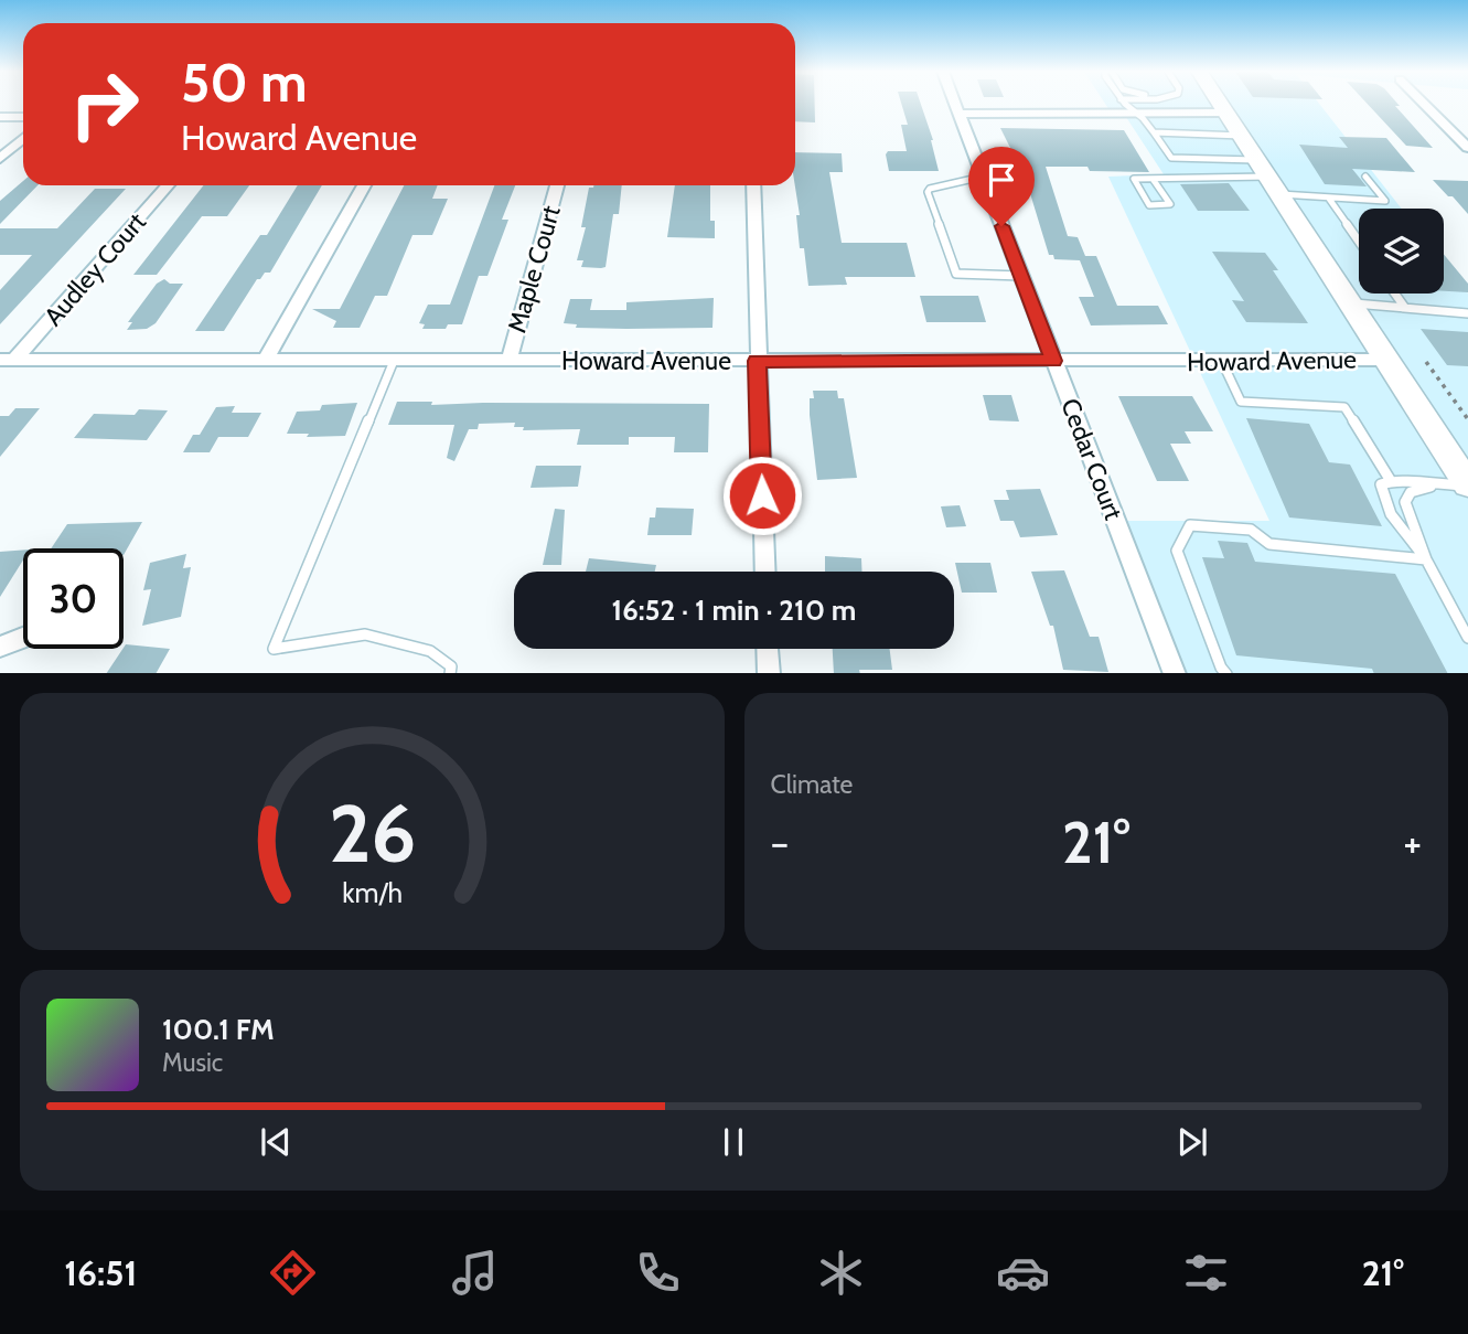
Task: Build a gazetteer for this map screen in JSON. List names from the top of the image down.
{
  "streets": {
    "street": [
      "Audley Court",
      "Maple Court",
      "Howard Avenue",
      "Cedar Court"
    ]
  },
  "crossings": [
    ["Audley Court", "Howard Avenue"],
    ["Maple Court", "Howard Avenue"],
    ["Howard Avenue", "Cedar Court"]
  ],
  "page": {
    "turn": ["50 m", "Howard Avenue"],
    "limit": "30",
    "trip": "16:52 · 1 min · 210 m",
    "tile": "Climate",
    "heat": ["−", "21°", "+"],
    "song": ["100.1 FM", "Music"],
    "tabs": ["16:51", "21°"],
    "gauge": ["26", "km/h"]
  }
}
